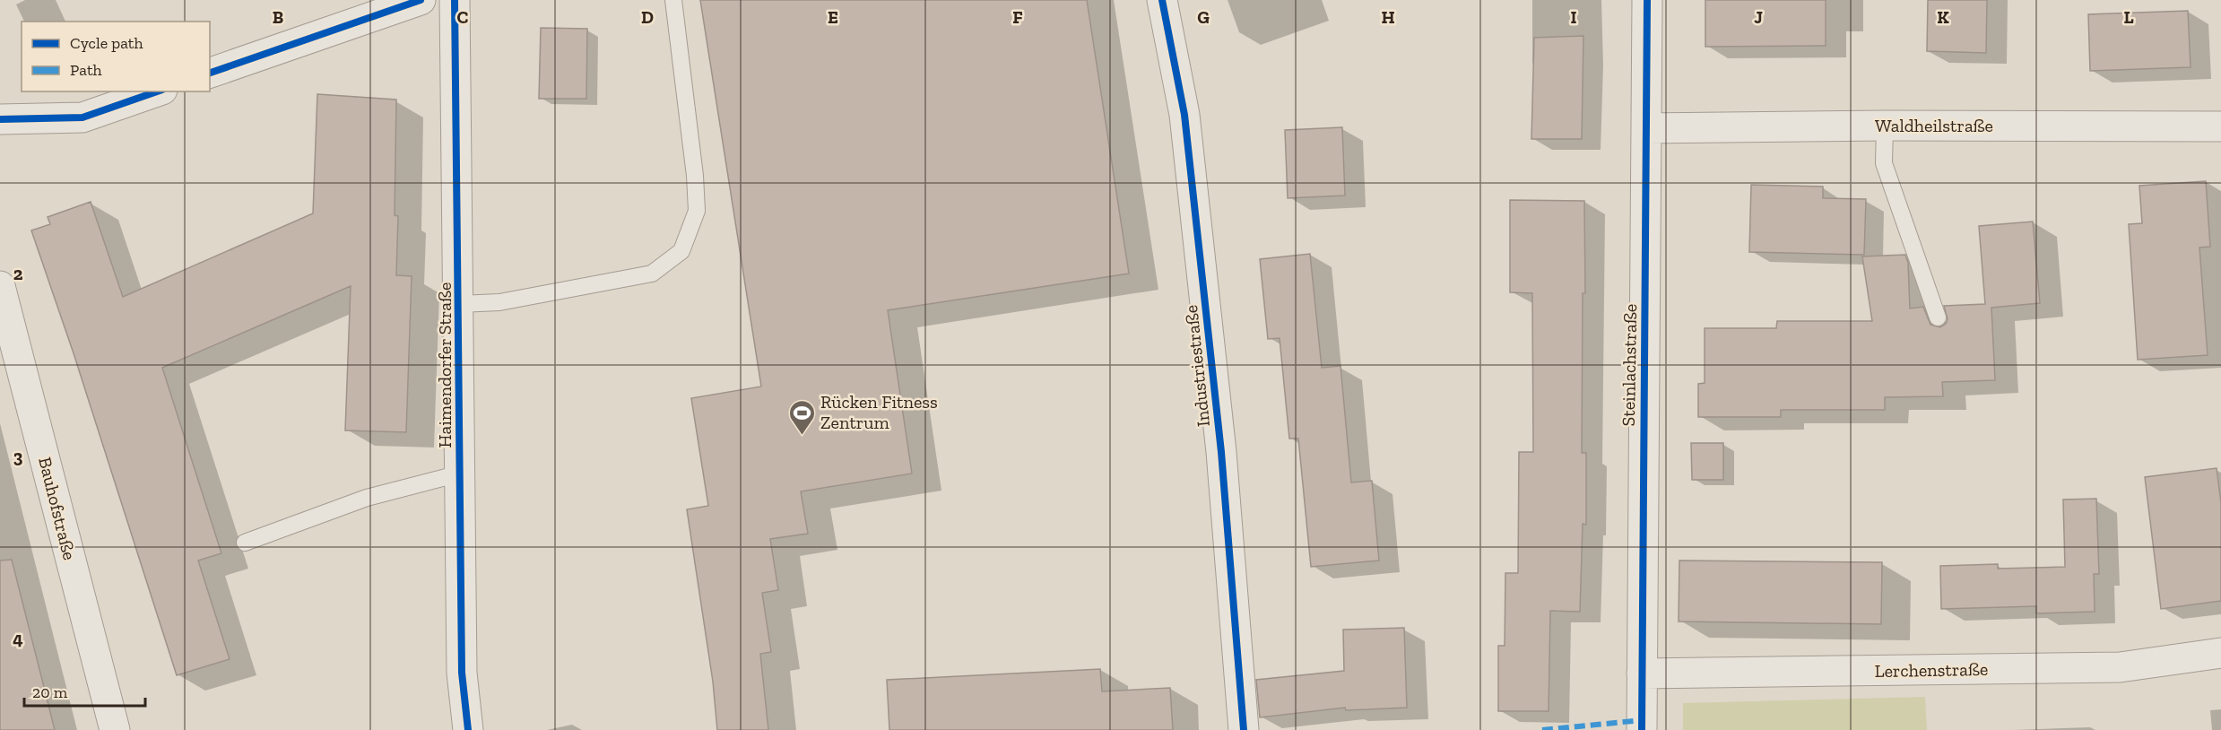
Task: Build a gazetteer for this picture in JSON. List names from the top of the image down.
{
  "streets": {
    "street": [
      "Waldheilstraße",
      "Haimendorfer Straße",
      "Steinlachstraße",
      "Industriestraße",
      "Bauhofstraße",
      "Lerchenstraße"
    ]
  },
  "crossings": [
    ["Waldheilstraße", "Steinlachstraße"],
    ["Steinlachstraße", "Lerchenstraße"]
  ],
  "places": {
    "sports": ["Rücken Fitness Zentrum"]
  },
  "legend": ["Cycle path", "Path"],
  "scale_bar": "20 m",
  "grid": {
    "columns": [
      "B",
      "C",
      "D",
      "E",
      "F",
      "G",
      "H",
      "I",
      "J",
      "K",
      "L"
    ],
    "rows": ["2", "3", "4"]
  }
}
